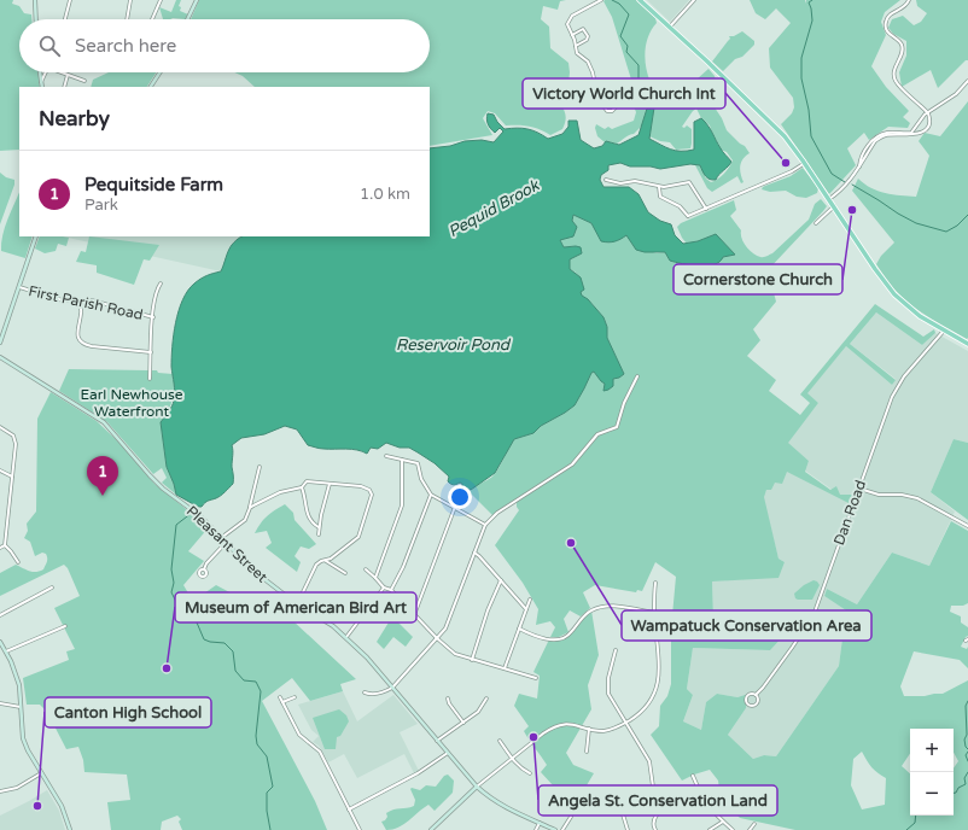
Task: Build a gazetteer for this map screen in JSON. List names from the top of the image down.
{
  "streets": {
    "main road": ["Pleasant Street"],
    "street": ["First Parish Road", "Dan Road"]
  },
  "water": ["Pequid Brook", "Reservoir Pond"],
  "parks": ["Earl Newhouse Waterfront"],
  "places": [
    "Victory World Church Int",
    "Cornerstone Church",
    "Wampatuck Conservation Area",
    "Museum of American Bird Art",
    "Angela St. Conservation Land",
    "Canton High School"
  ],
  "page": {
    "search": "Search here",
    "heading": "Nearby",
    "list": [
      {
        "mark": "1",
        "name": "Pequitside Farm",
        "note": "Park",
        "value": "1.0 km"
      }
    ],
    "pins": "1",
    "map_buttons": ["+", "−"]
  }
}
